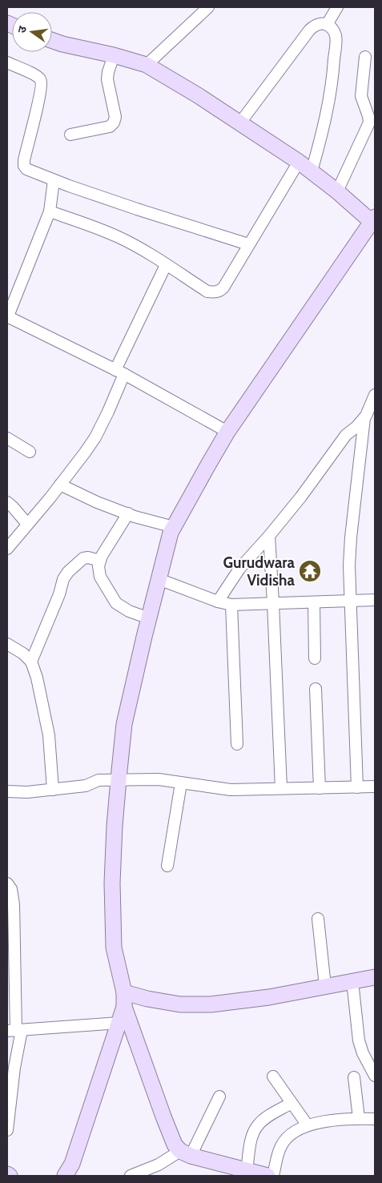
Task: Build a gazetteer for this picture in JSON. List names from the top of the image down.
{
  "places": {
    "temple": ["Gurudwara Vidisha"]
  },
  "north": "left"
}
